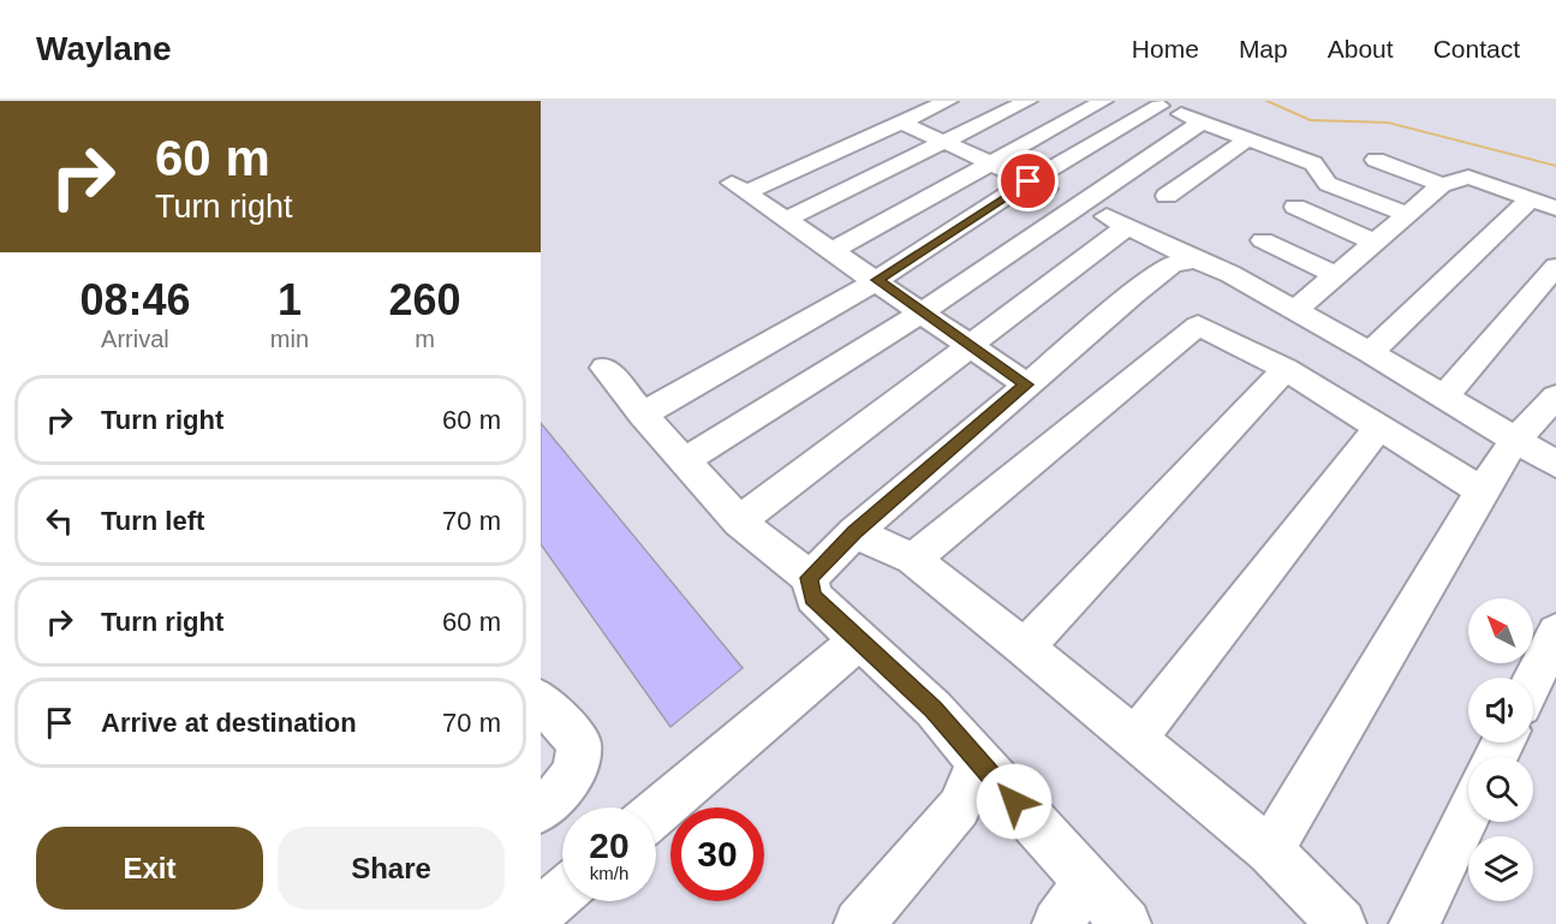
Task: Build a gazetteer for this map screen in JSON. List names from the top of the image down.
{
  "north": "top left",
  "page": {
    "header": "Waylane",
    "nav": [
      "Home",
      "Map",
      "About",
      "Contact"
    ],
    "turn": ["60 m", "Turn right"],
    "eta": [
      "08:46",
      "Arrival",
      "1",
      "min",
      "260",
      "m"
    ],
    "list": [
      {
        "name": "Turn right",
        "value": "60 m"
      },
      {
        "name": "Turn left",
        "value": "70 m"
      },
      {
        "name": "Turn right",
        "value": "60 m"
      },
      {
        "name": "Arrive at destination",
        "value": "70 m"
      }
    ],
    "speed": "20 km/h",
    "limit": "30",
    "buttons": ["Exit", "Share"]
  }
}
